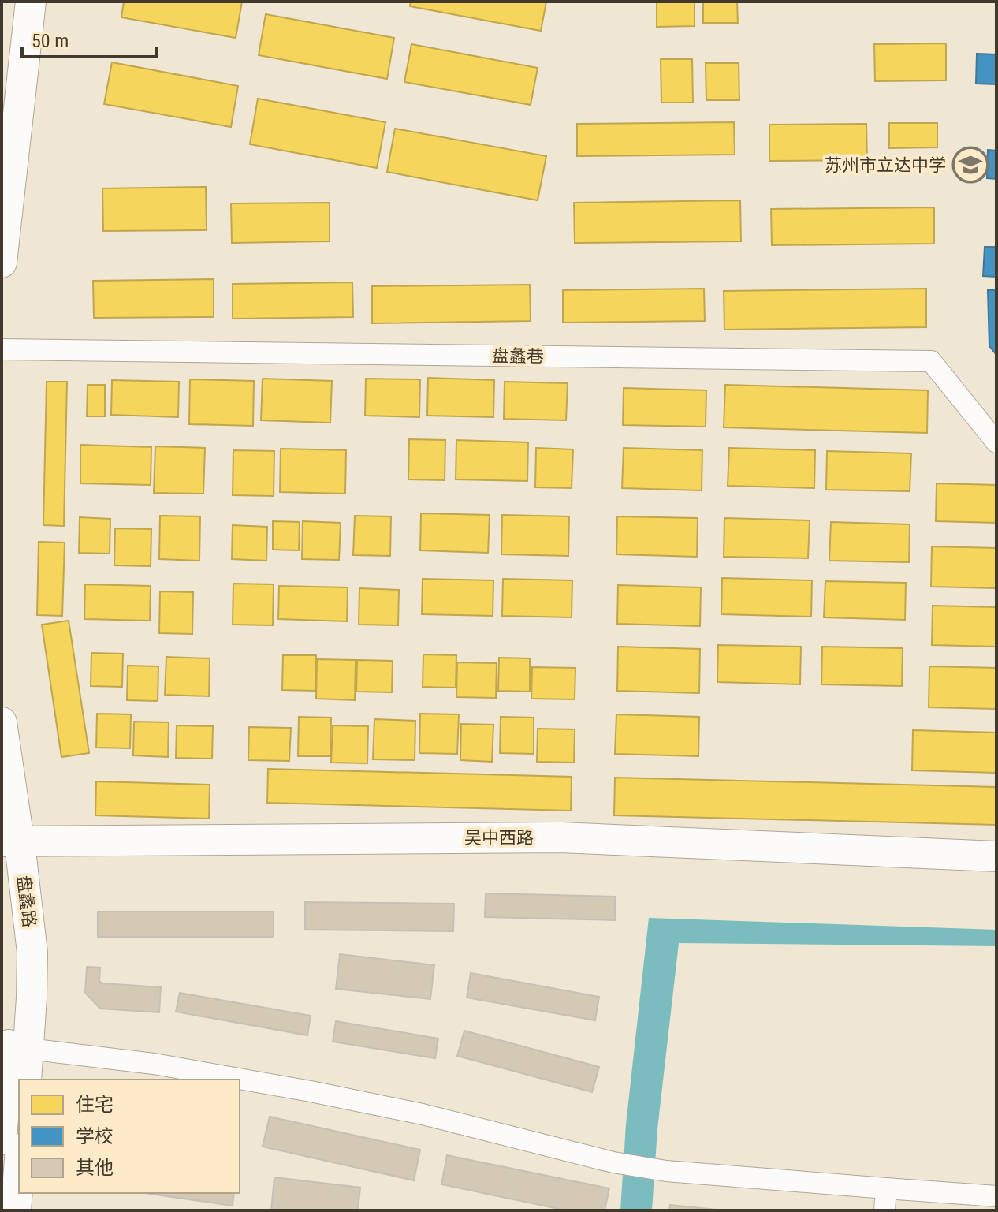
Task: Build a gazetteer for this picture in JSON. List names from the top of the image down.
{
  "streets": {
    "main road": ["吴中西路", "盘蠡路"],
    "street": ["盘蠡巷"]
  },
  "crossings": [
    ["吴中西路", "盘蠡路"]
  ],
  "places": {
    "school or university": ["苏州市立达中学"]
  },
  "legend": ["住宅", "学校", "其他"],
  "scale_bar": "50 m"
}
